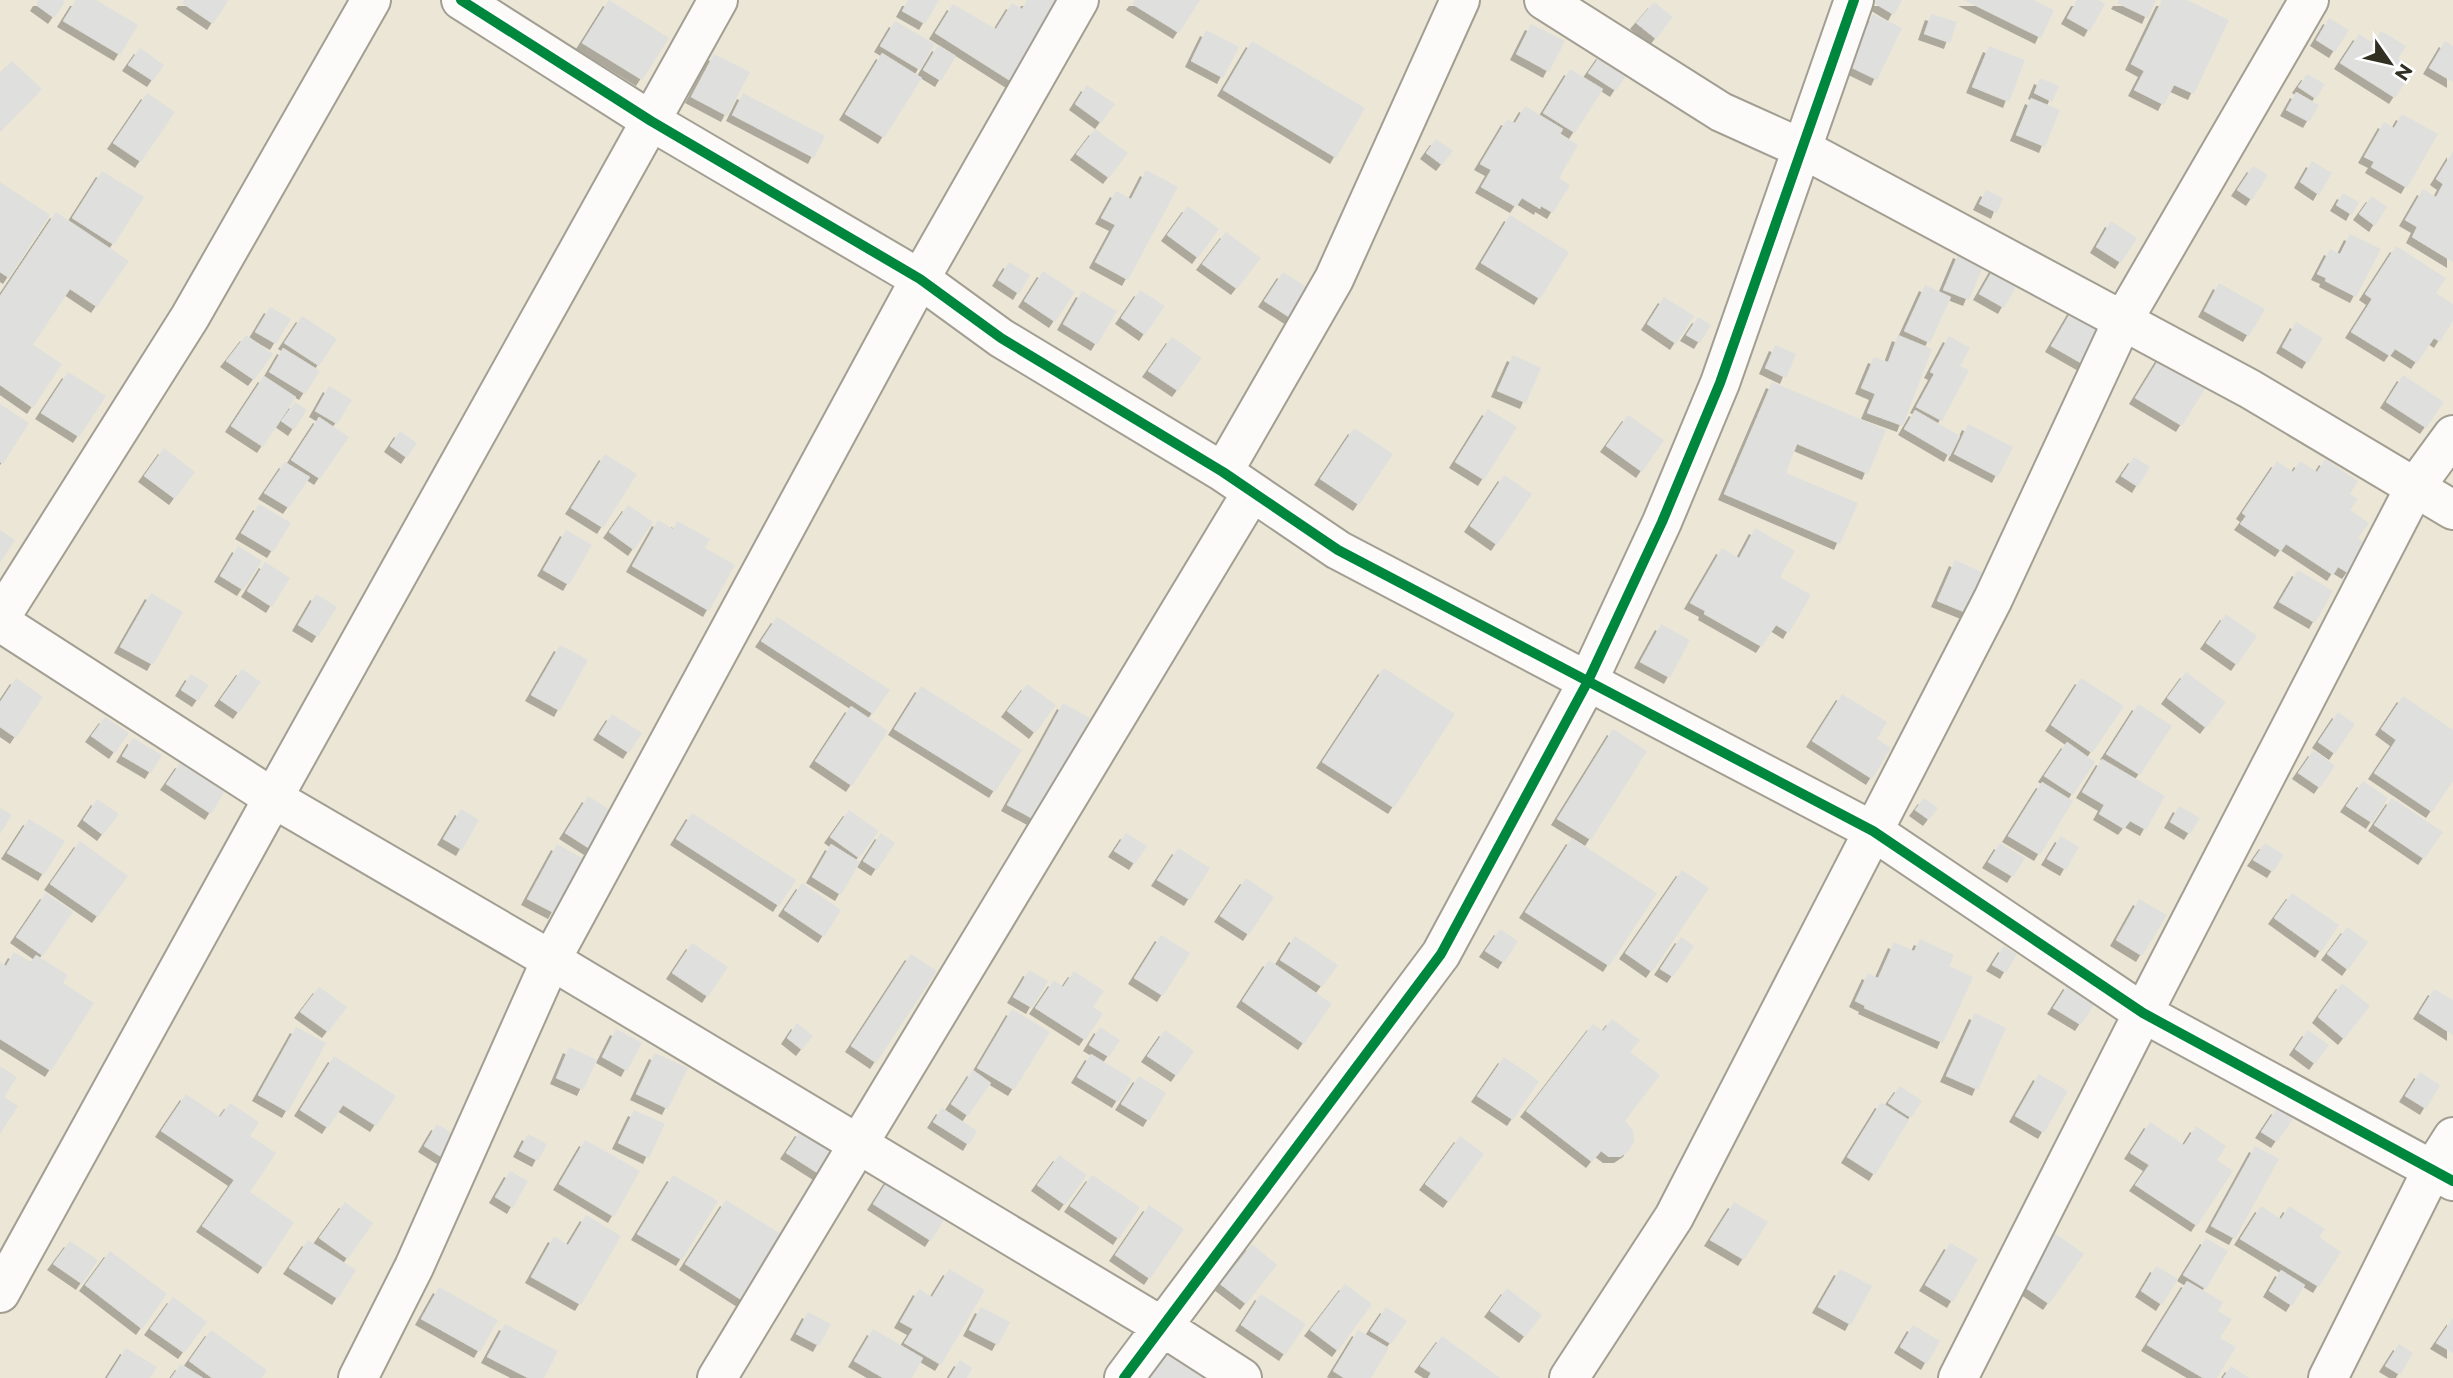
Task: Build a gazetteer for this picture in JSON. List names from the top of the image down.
{
  "north": "bottom right"
}
